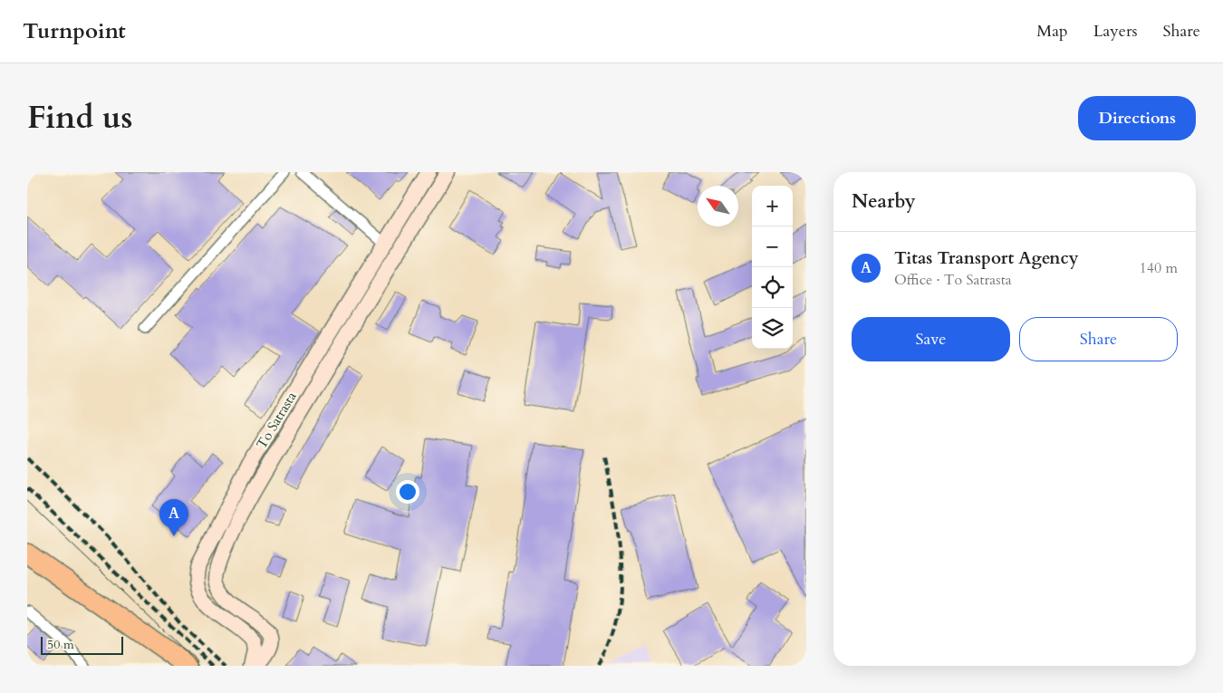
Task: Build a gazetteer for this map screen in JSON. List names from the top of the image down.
{
  "streets": {
    "street": ["To Satrasta"]
  },
  "scale_bar": "50 m",
  "north": "top left",
  "page": {
    "header": "Turnpoint",
    "nav": ["Map", "Layers", "Share"],
    "title": "Find us",
    "buttons": [
      "Directions",
      ["Save", "Share"]
    ],
    "heading": "Nearby",
    "map_buttons": ["+", "−"],
    "list": [
      {
        "mark": "A",
        "name": "Titas Transport Agency",
        "note": "Office · To Satrasta",
        "value": "140 m"
      }
    ],
    "pins": "A",
    "scale": "50 m"
  }
}
